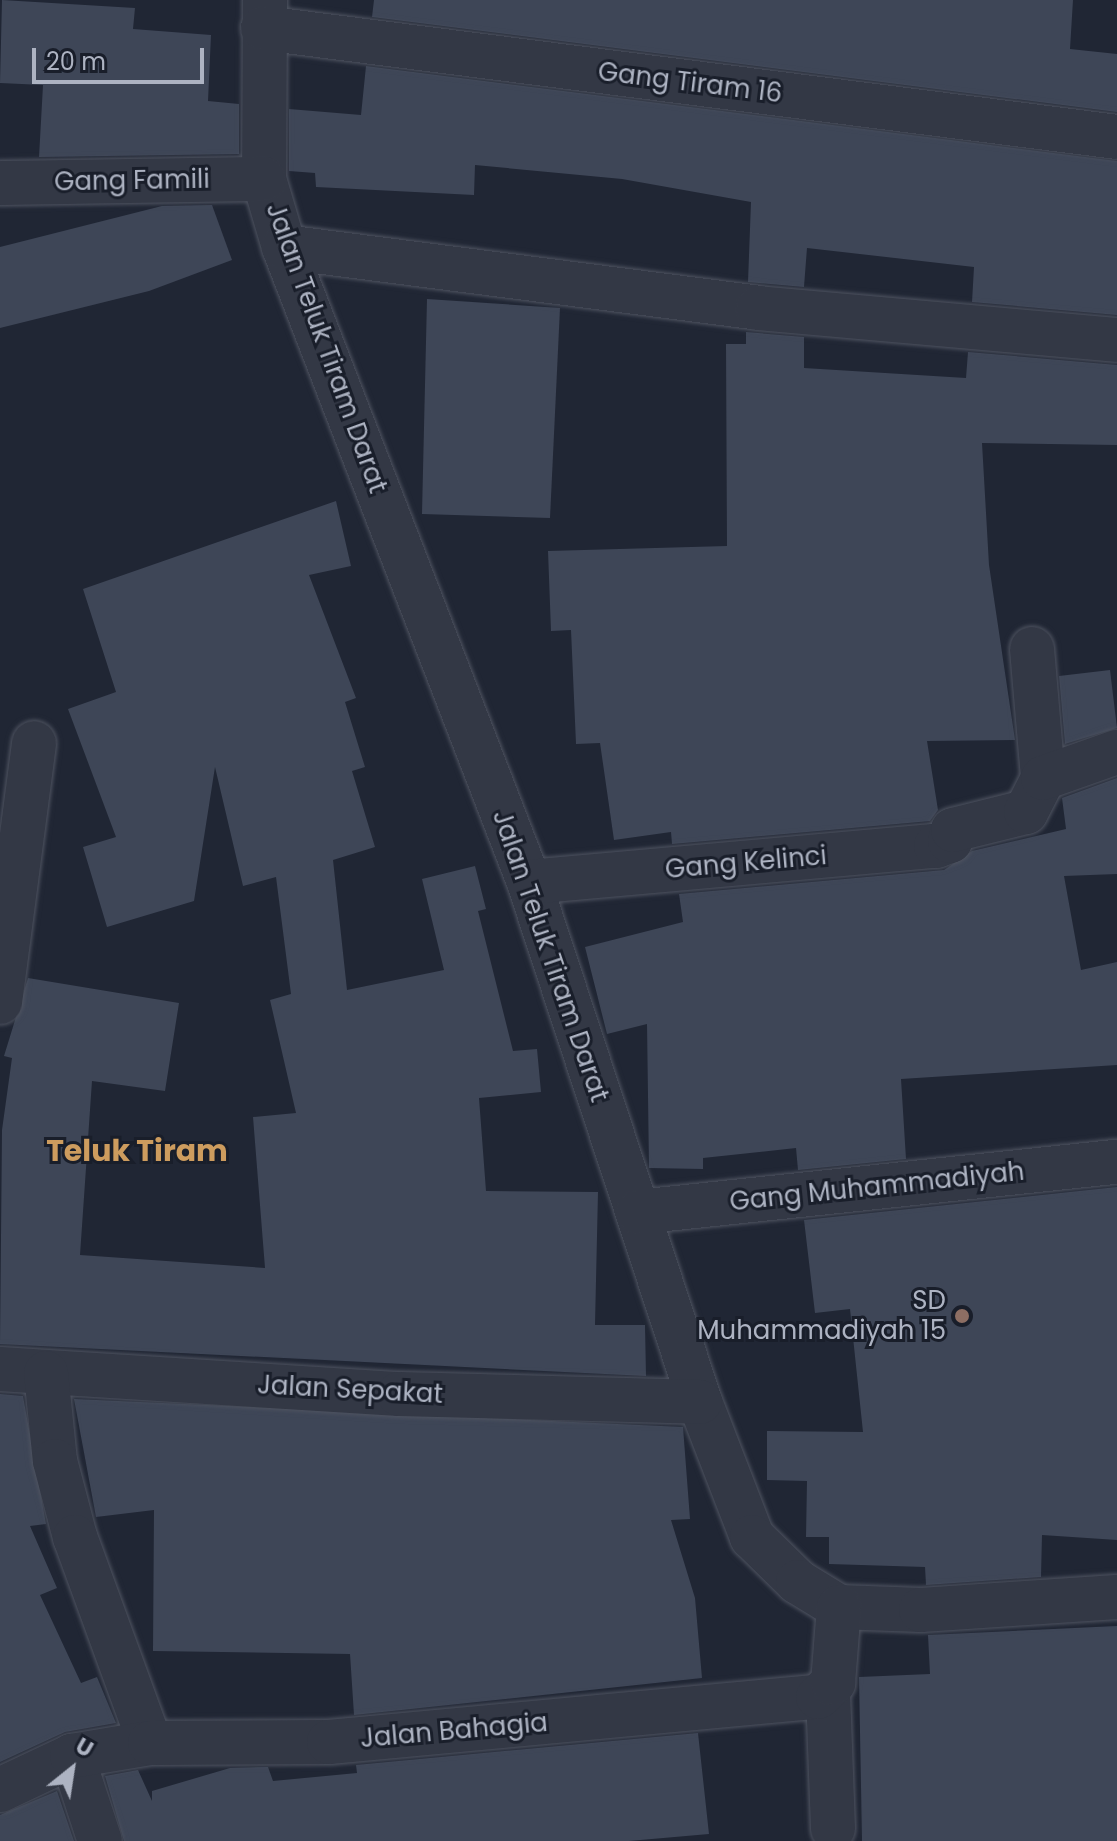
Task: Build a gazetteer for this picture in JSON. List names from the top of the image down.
{
  "streets": {
    "street": [
      "Gang Tiram 16",
      "Gang Famili",
      "Jalan Teluk Tiram Darat",
      "Gang Kelinci",
      "Gang Muhammadiyah",
      "Jalan Sepakat",
      "Jalan Bahagia"
    ]
  },
  "crossings": [
    ["Gang Tiram 16", "Jalan Teluk Tiram Darat"],
    ["Gang Famili", "Jalan Teluk Tiram Darat"],
    ["Jalan Teluk Tiram Darat", "Gang Kelinci"],
    ["Jalan Teluk Tiram Darat", "Gang Muhammadiyah"],
    ["Jalan Teluk Tiram Darat", "Jalan Sepakat"]
  ],
  "districts": ["Teluk Tiram"],
  "places": ["SD Muhammadiyah 15"],
  "scale_bar": "20 m",
  "north": "top right"
}
